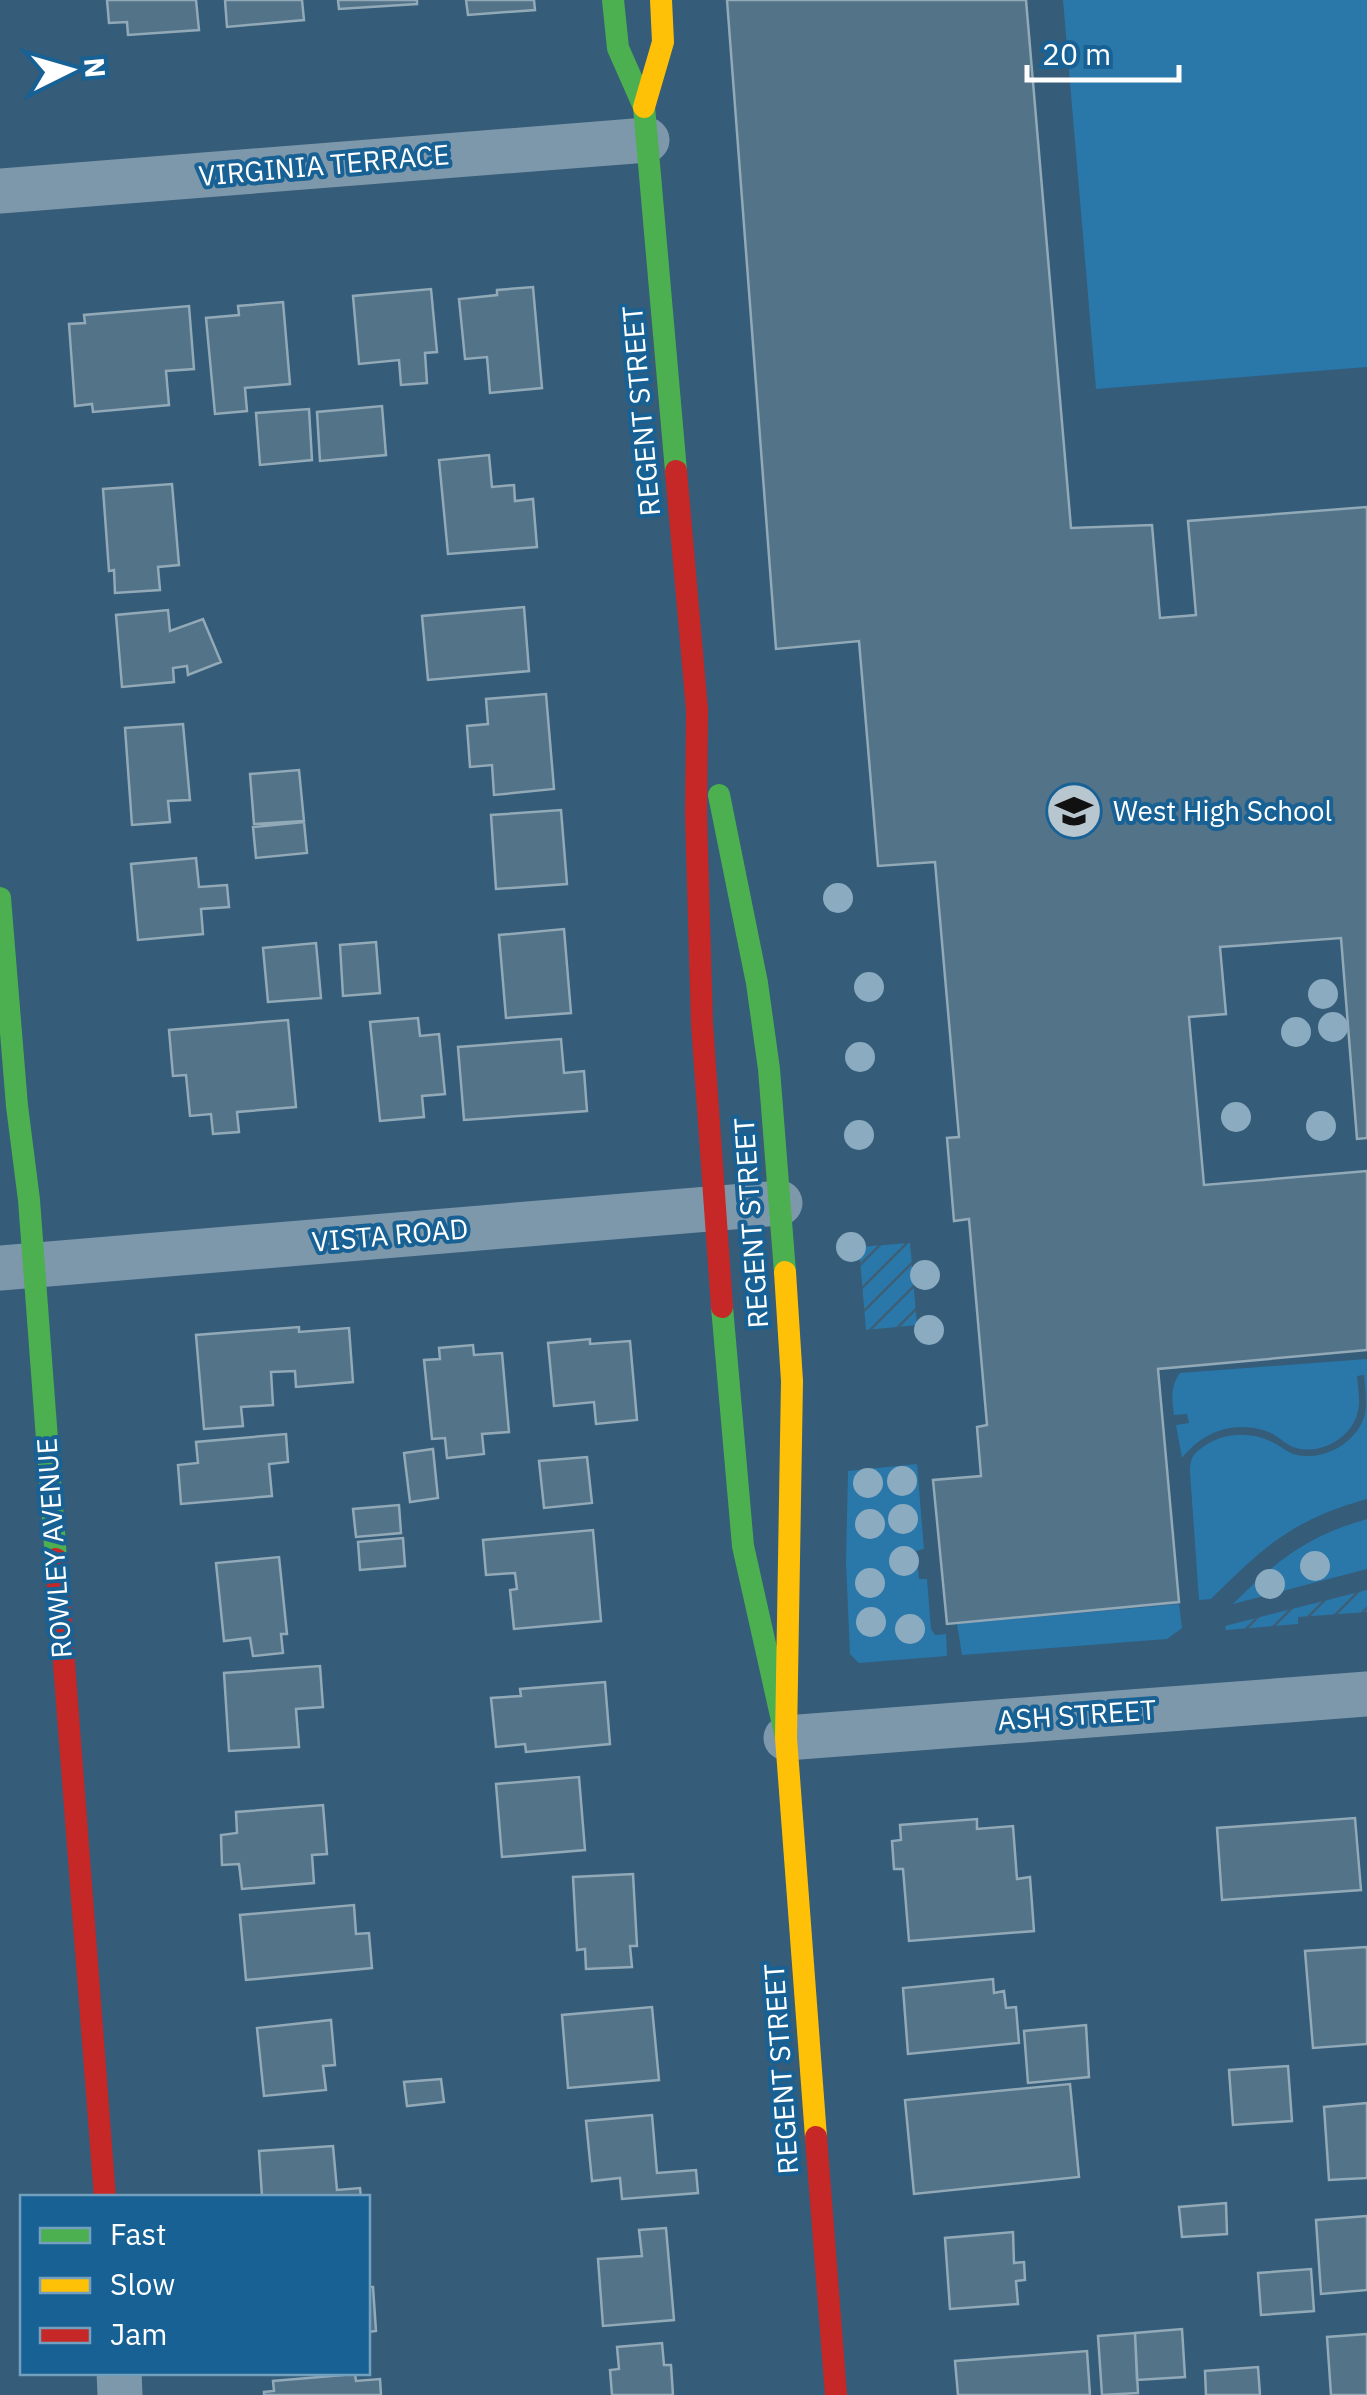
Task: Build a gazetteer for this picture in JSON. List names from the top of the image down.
{
  "streets": {
    "main road": ["REGENT STREET", "ROWLEY AVENUE"],
    "street": ["VIRGINIA TERRACE", "VISTA ROAD", "ASH STREET"]
  },
  "crossings": [
    ["VIRGINIA TERRACE", "REGENT STREET"],
    ["REGENT STREET", "VISTA ROAD"],
    ["REGENT STREET", "ASH STREET"],
    ["VISTA ROAD", "ROWLEY AVENUE"]
  ],
  "places": {
    "school or university": ["West High School"]
  },
  "legend": ["Fast", "Slow", "Jam"],
  "scale_bar": "20 m",
  "north": "right"
}
